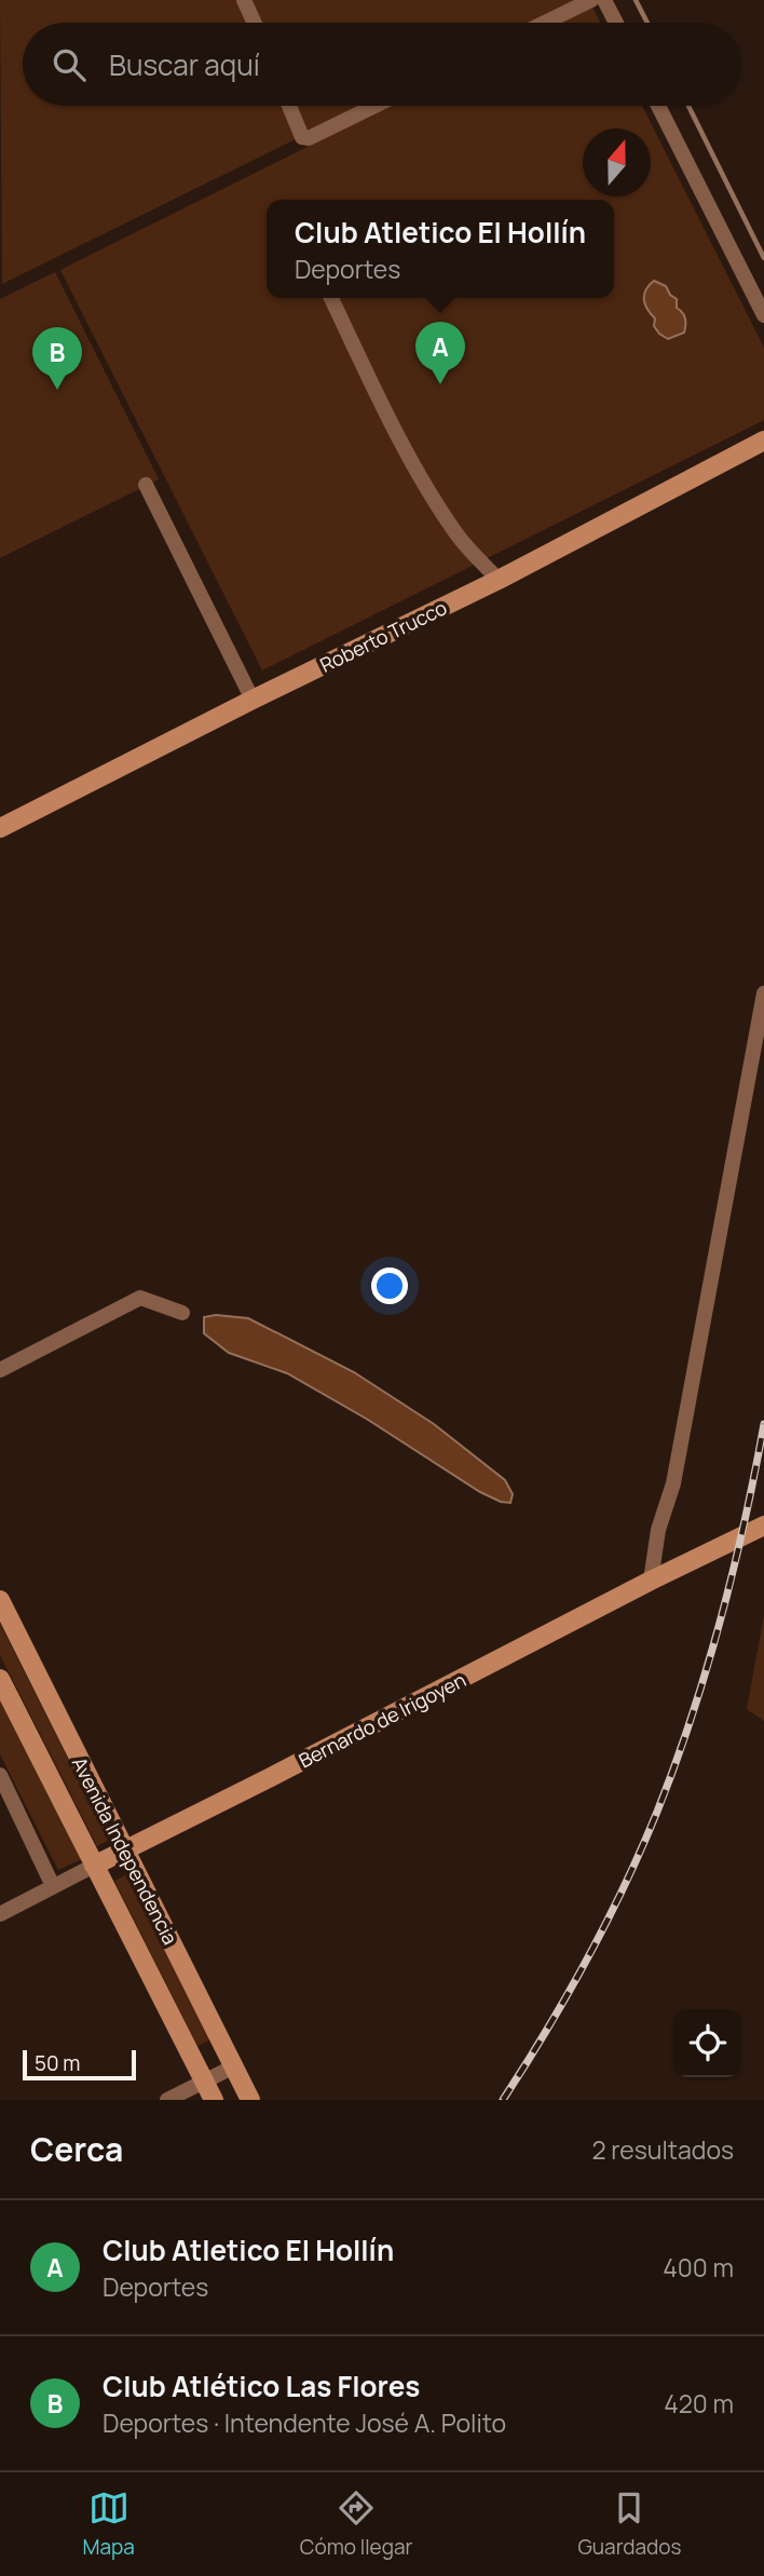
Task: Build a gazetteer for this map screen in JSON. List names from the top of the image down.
{
  "streets": {
    "main road": ["Roberto Trucco", "Bernardo de Irigoyen", "Avenida Independencia"]
  },
  "crossings": [
    ["Bernardo de Irigoyen", "Avenida Independencia"]
  ],
  "scale_bar": "50 m",
  "north": "top",
  "page": {
    "search": "Buscar aquí",
    "popup": ["Club Atletico El Hollín", "Deportes"],
    "pins": ["A", "B"],
    "scale": "50 m",
    "heading": ["Cerca", "2 resultados"],
    "list": [
      {
        "mark": "A",
        "name": "Club Atletico El Hollín",
        "note": "Deportes",
        "value": "400 m"
      },
      {
        "mark": "B",
        "name": "Club Atlético Las Flores",
        "note": "Deportes · Intendente José A. Polito",
        "value": "420 m"
      }
    ],
    "nav": ["Mapa", "Cómo llegar", "Guardados"]
  }
}
